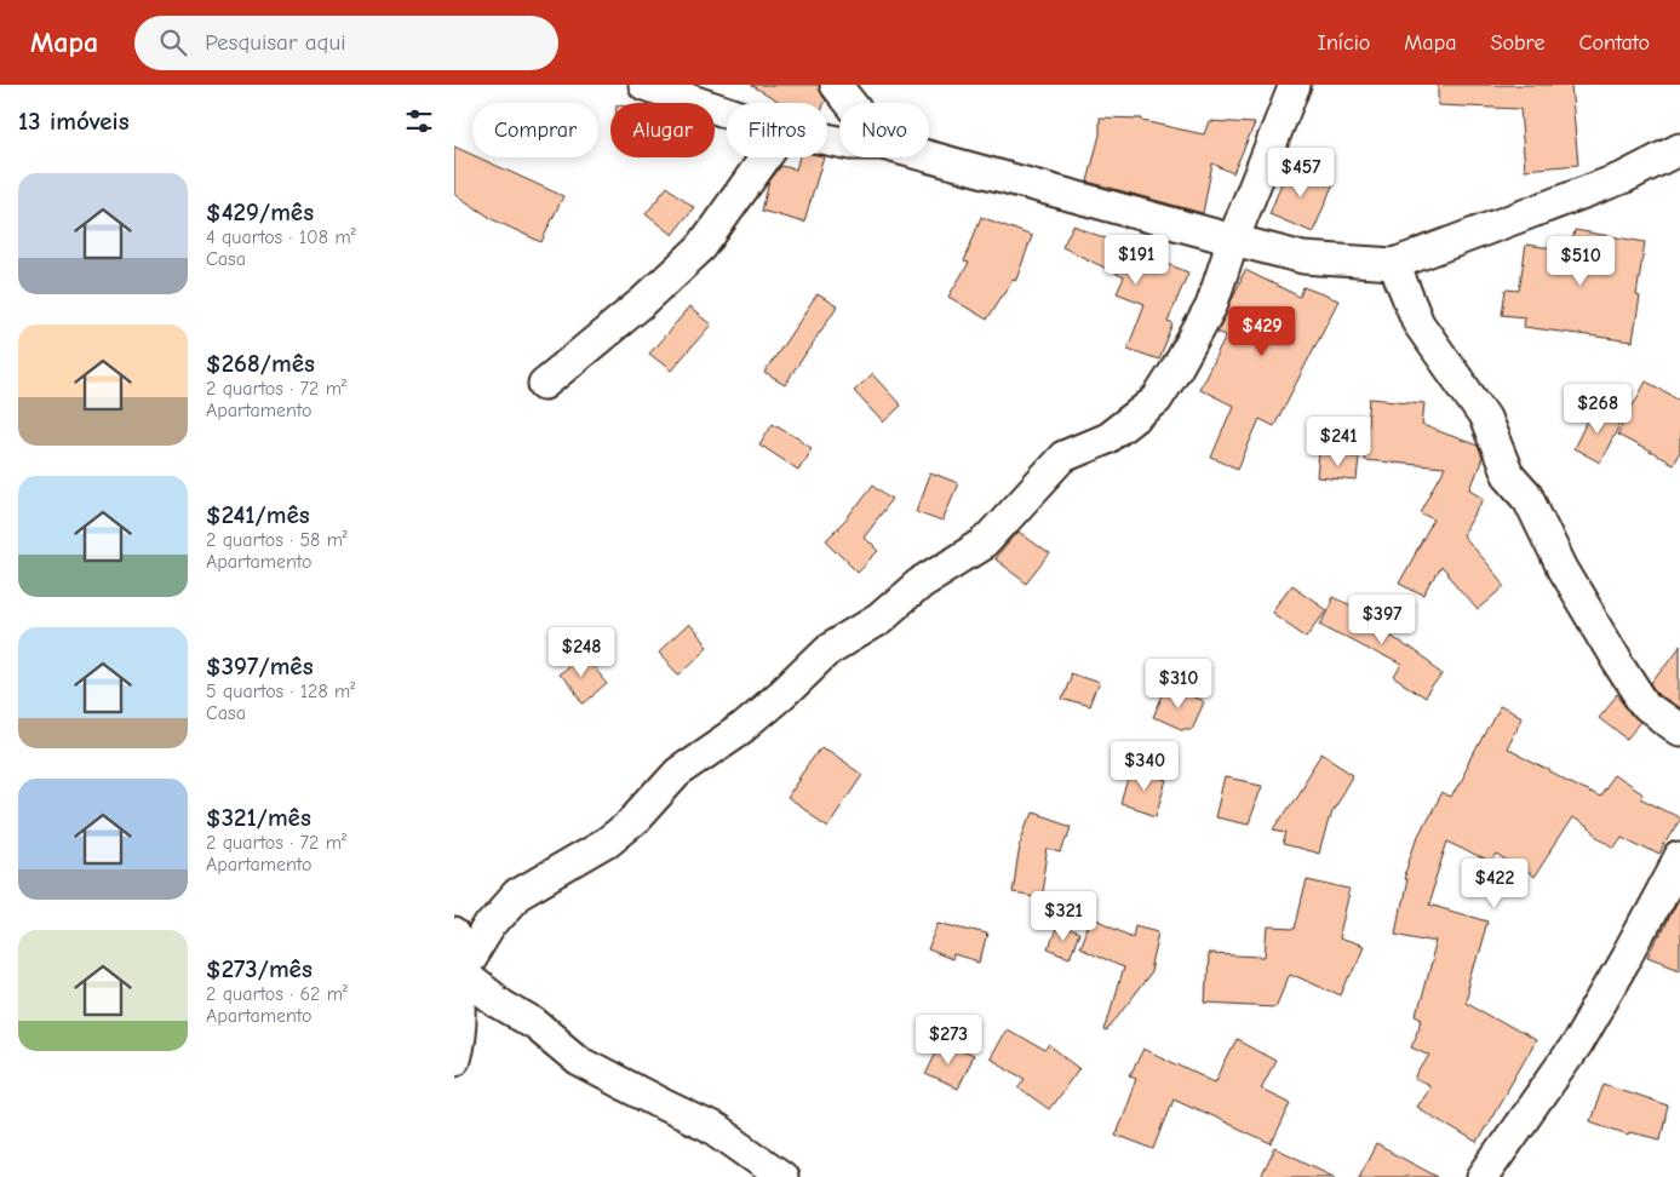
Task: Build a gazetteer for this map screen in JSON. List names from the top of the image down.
{
  "page": {
    "header": "Mapa",
    "search": "Pesquisar aqui",
    "nav": [
      "Início",
      "Mapa",
      "Sobre",
      "Contato"
    ],
    "heading": "13 imóveis",
    "chip": [
      "Comprar",
      "Alugar",
      "Filtros",
      "Novo"
    ],
    "price": [
      "$457",
      "$191",
      "$510",
      "$429",
      "$268",
      "$241",
      "$397",
      "$248",
      "$310",
      "$340",
      "$422",
      "$321",
      "$273"
    ],
    "list": [
      {
        "name": "$429/mês",
        "note": "4 quartos · 108 m² · Casa"
      },
      {
        "name": "$268/mês",
        "note": "2 quartos · 72 m² · Apartamento"
      },
      {
        "name": "$241/mês",
        "note": "2 quartos · 58 m² · Apartamento"
      },
      {
        "name": "$397/mês",
        "note": "5 quartos · 128 m² · Casa"
      },
      {
        "name": "$321/mês",
        "note": "2 quartos · 72 m² · Apartamento"
      },
      {
        "name": "$273/mês",
        "note": "2 quartos · 62 m² · Apartamento"
      }
    ]
  }
}
